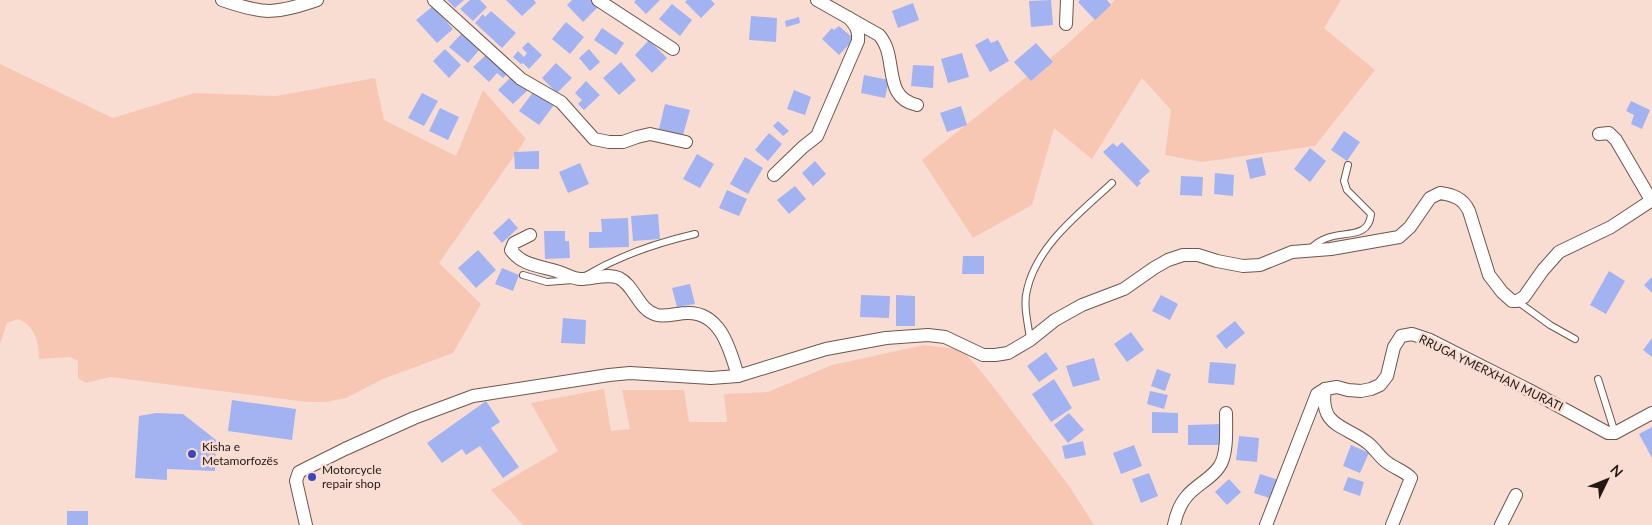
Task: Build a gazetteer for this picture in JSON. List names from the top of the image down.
{
  "streets": {
    "street": ["RRUGA YMERXHAN MURATI"]
  },
  "places": ["Kisha e Metamorfozës", "Motorcycle repair shop"],
  "north": "top right"
}
